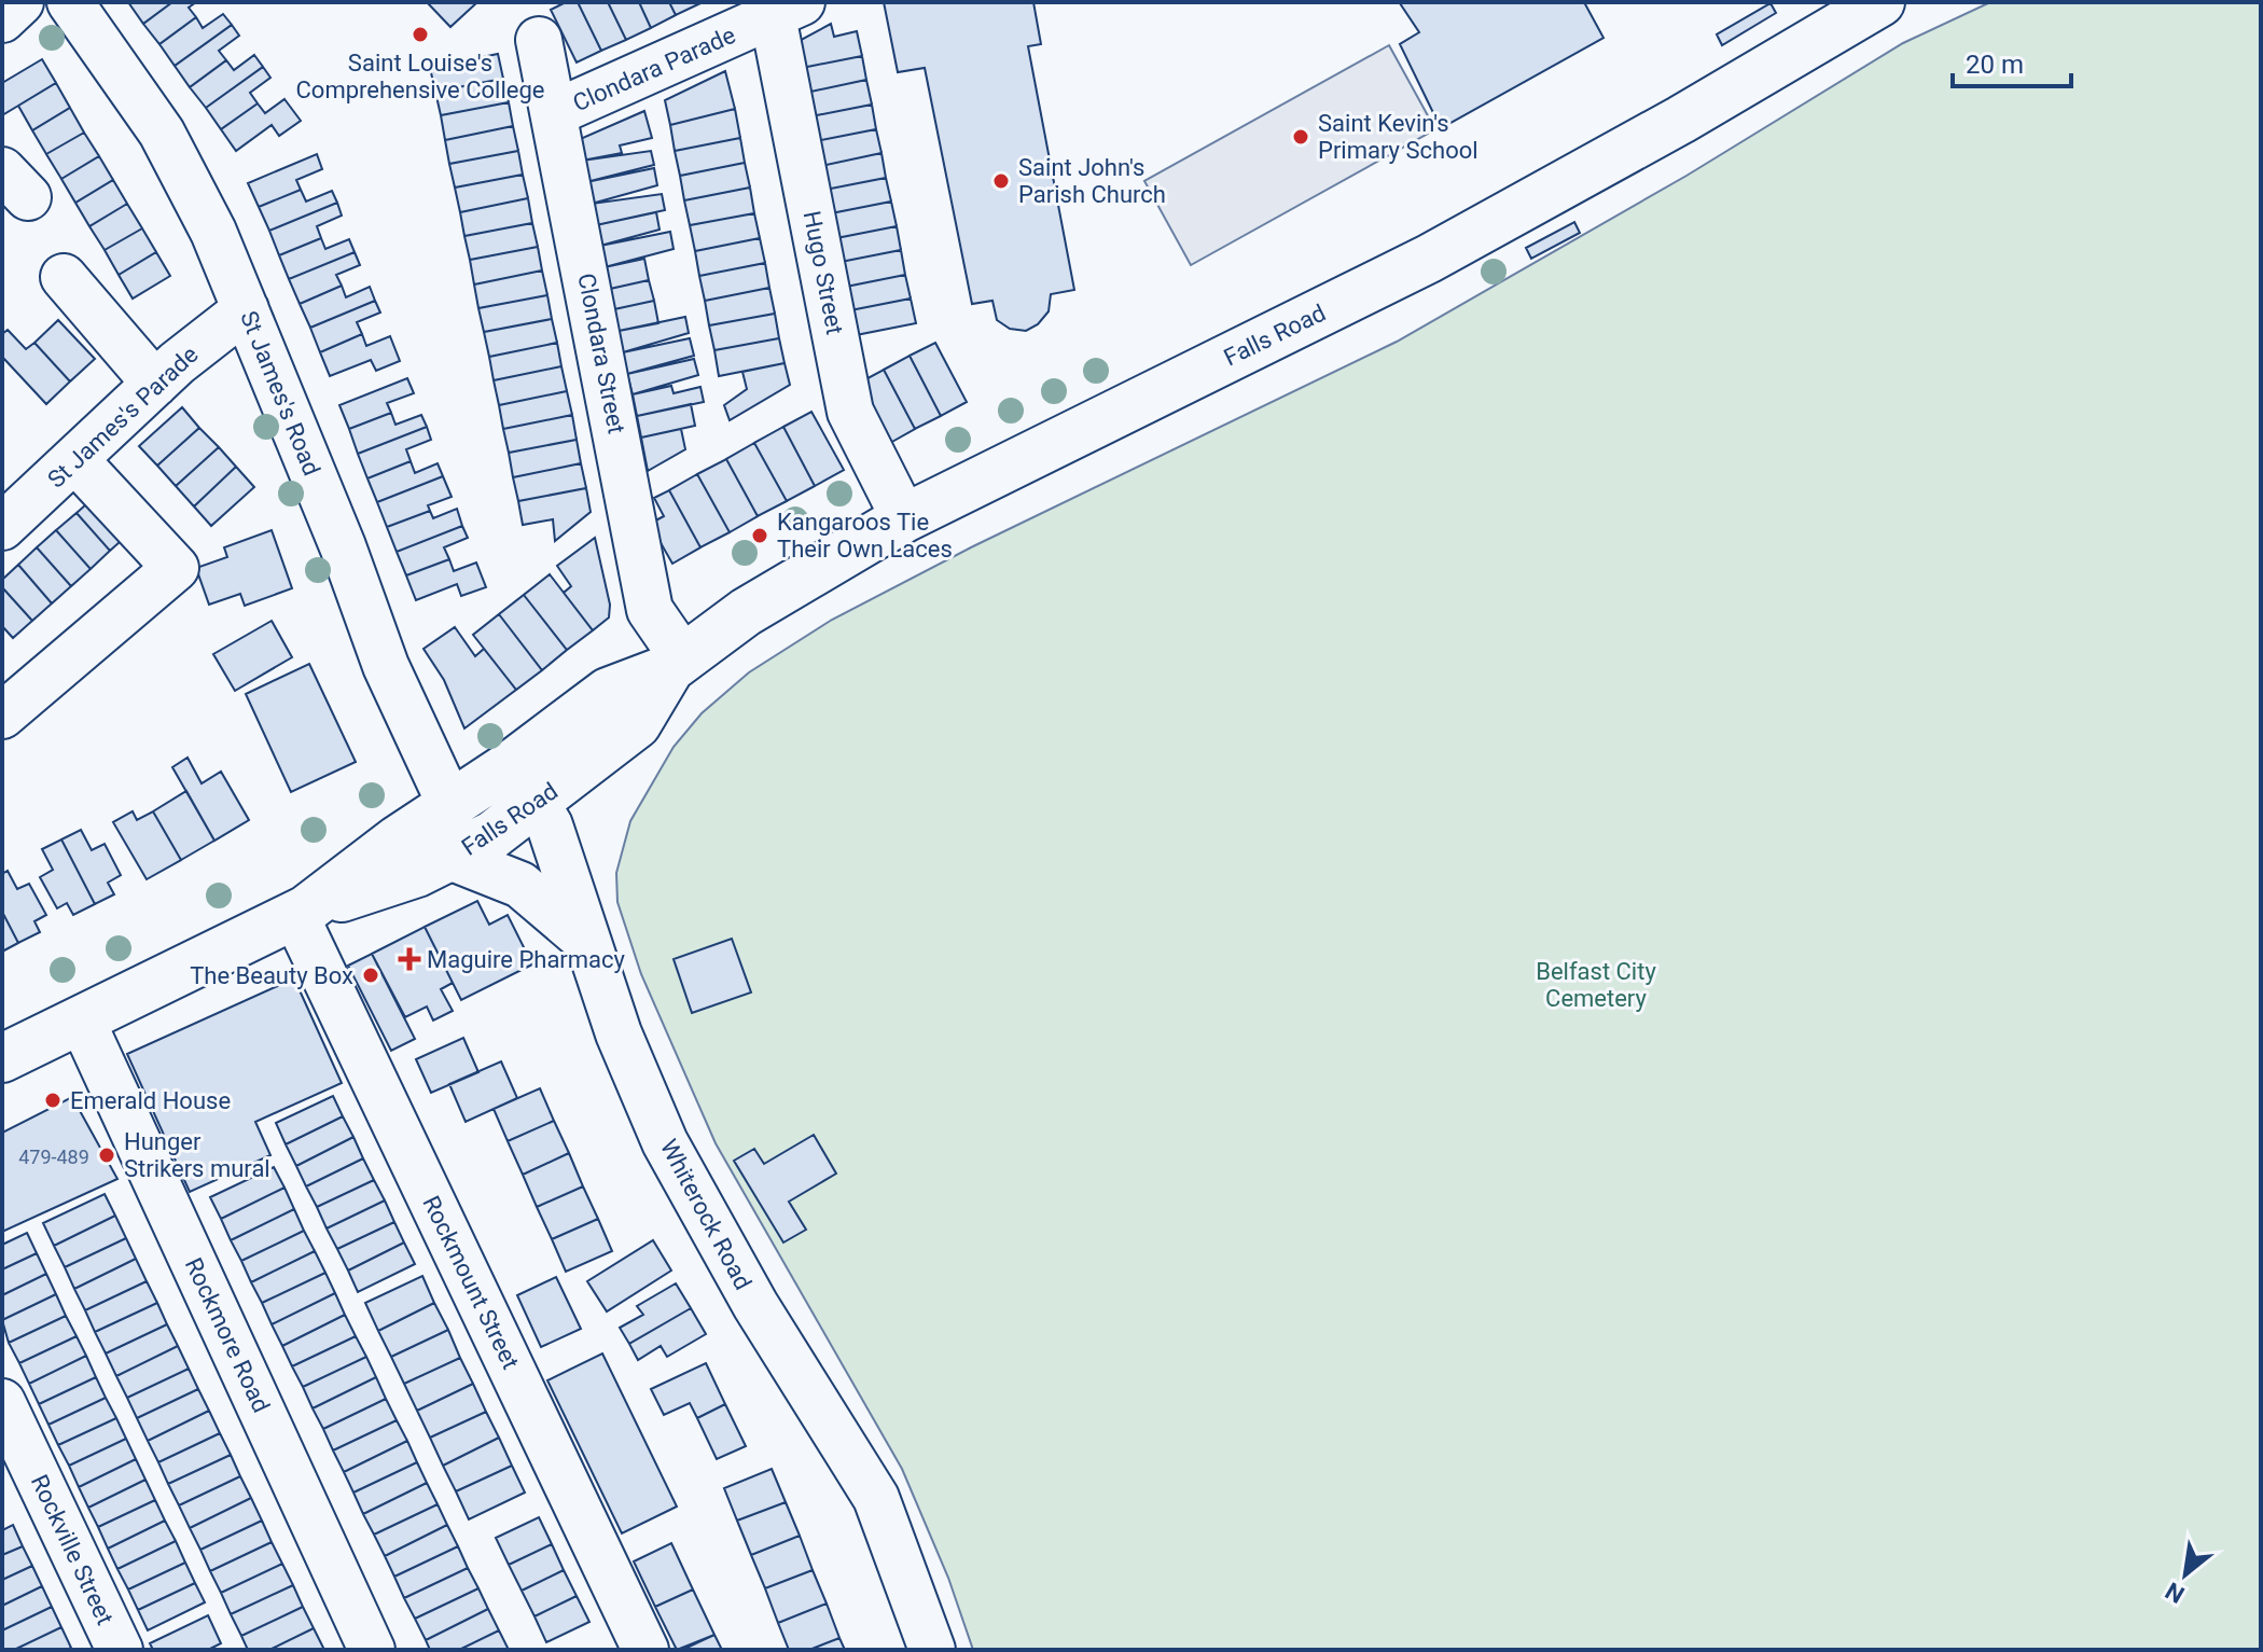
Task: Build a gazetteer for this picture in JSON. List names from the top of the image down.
{
  "streets": {
    "main road": ["Falls Road"],
    "street": [
      "Clondara Parade",
      "Hugo Street",
      "Clondara Street",
      "St James's Road",
      "St James's Parade",
      "Whiterock Road",
      "Rockmount Street",
      "Rockmore Road",
      "Rockville Street"
    ]
  },
  "crossings": [
    ["Clondara Parade", "Hugo Street"],
    ["Clondara Parade", "Clondara Street"],
    ["Hugo Street", "Falls Road"],
    ["Falls Road", "Clondara Street"],
    ["Falls Road", "St James's Road"],
    ["Falls Road", "Whiterock Road"],
    ["Falls Road", "Rockmount Street"],
    ["Falls Road", "Rockmore Road"],
    ["St James's Road", "St James's Parade"]
  ],
  "parks": ["Belfast City Cemetery"],
  "places": {
    "other": [
      "Saint Louise's Comprehensive College",
      "Saint Kevin's Primary School",
      "Saint John's Parish Church",
      "Kangaroos Tie Their Own Laces",
      "The Beauty Box",
      "Emerald House",
      "Hunger Strikers mural"
    ],
    "health": ["Maguire Pharmacy"]
  },
  "house_numbers": ["479-489"],
  "scale_bar": "20 m",
  "north": "bottom left"
}
